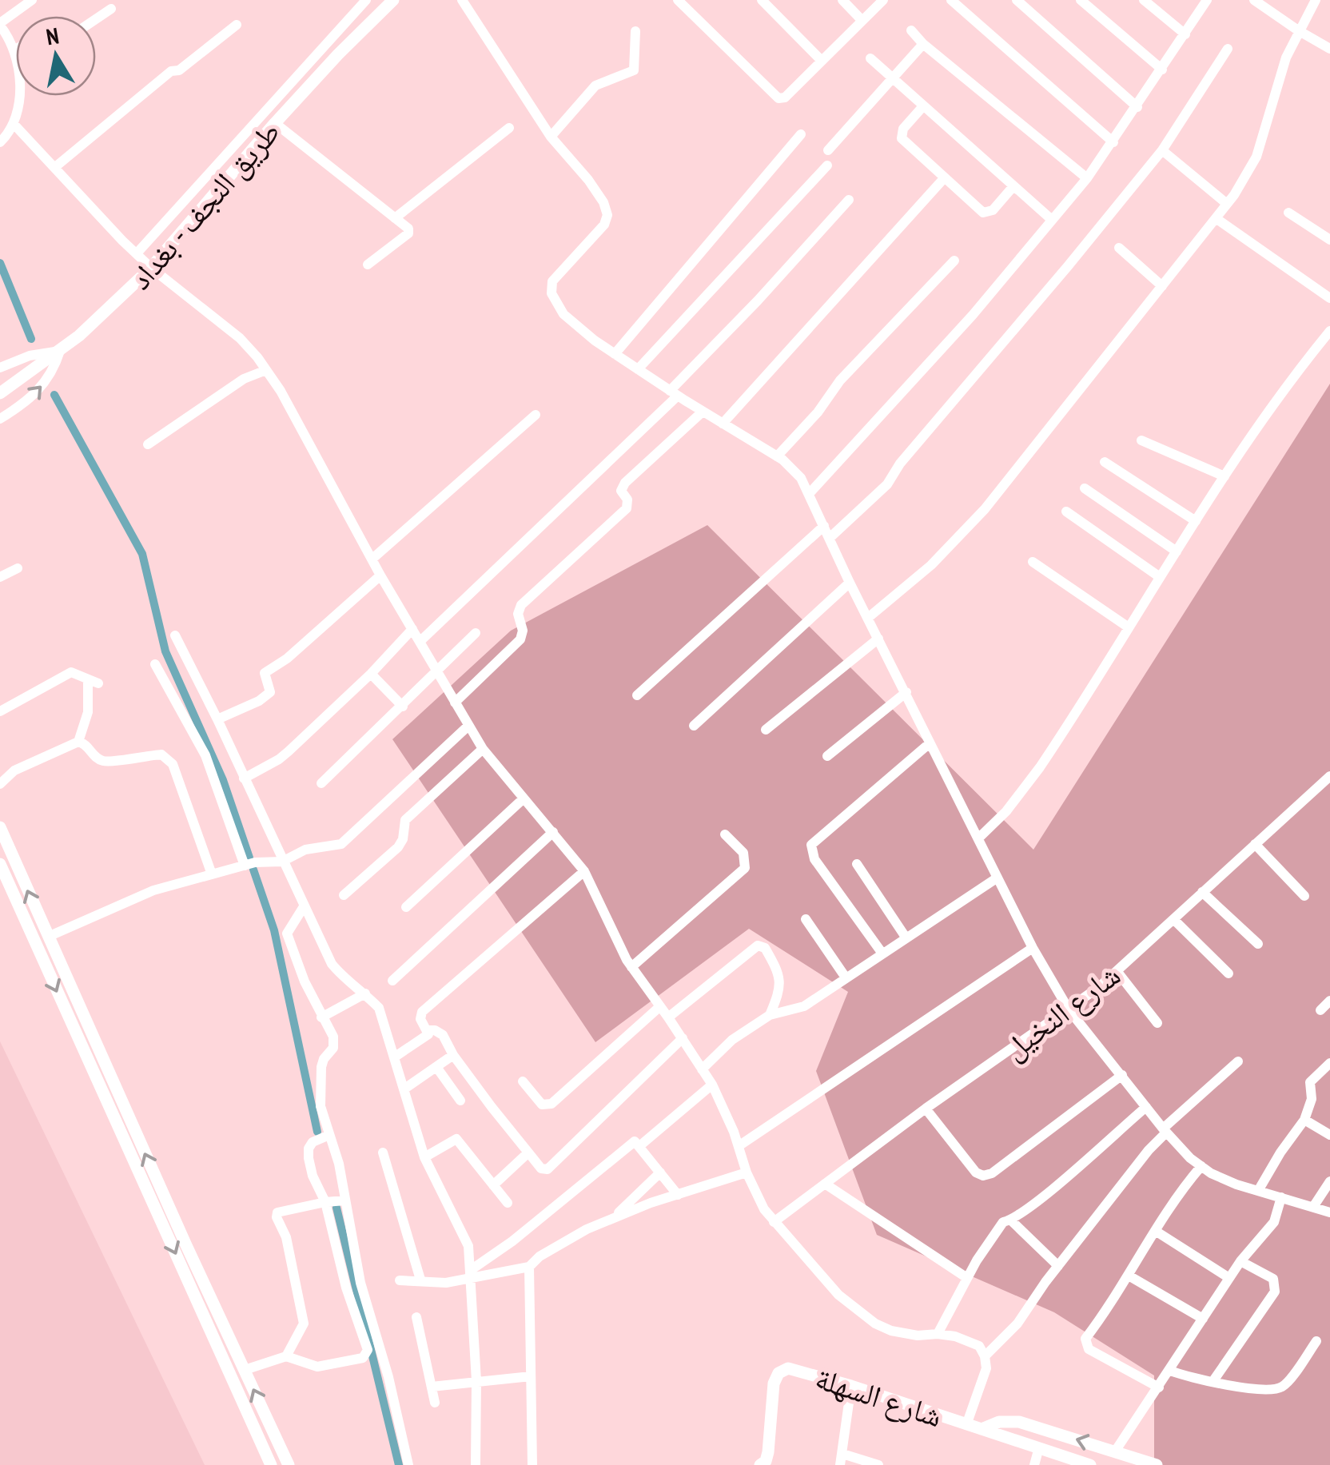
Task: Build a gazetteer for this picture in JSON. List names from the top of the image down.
{
  "streets": {
    "main road": ["طريق النجف - بغداد", "شارع السهلة"],
    "street": ["شارع النخيل"]
  },
  "north": "top"
}
